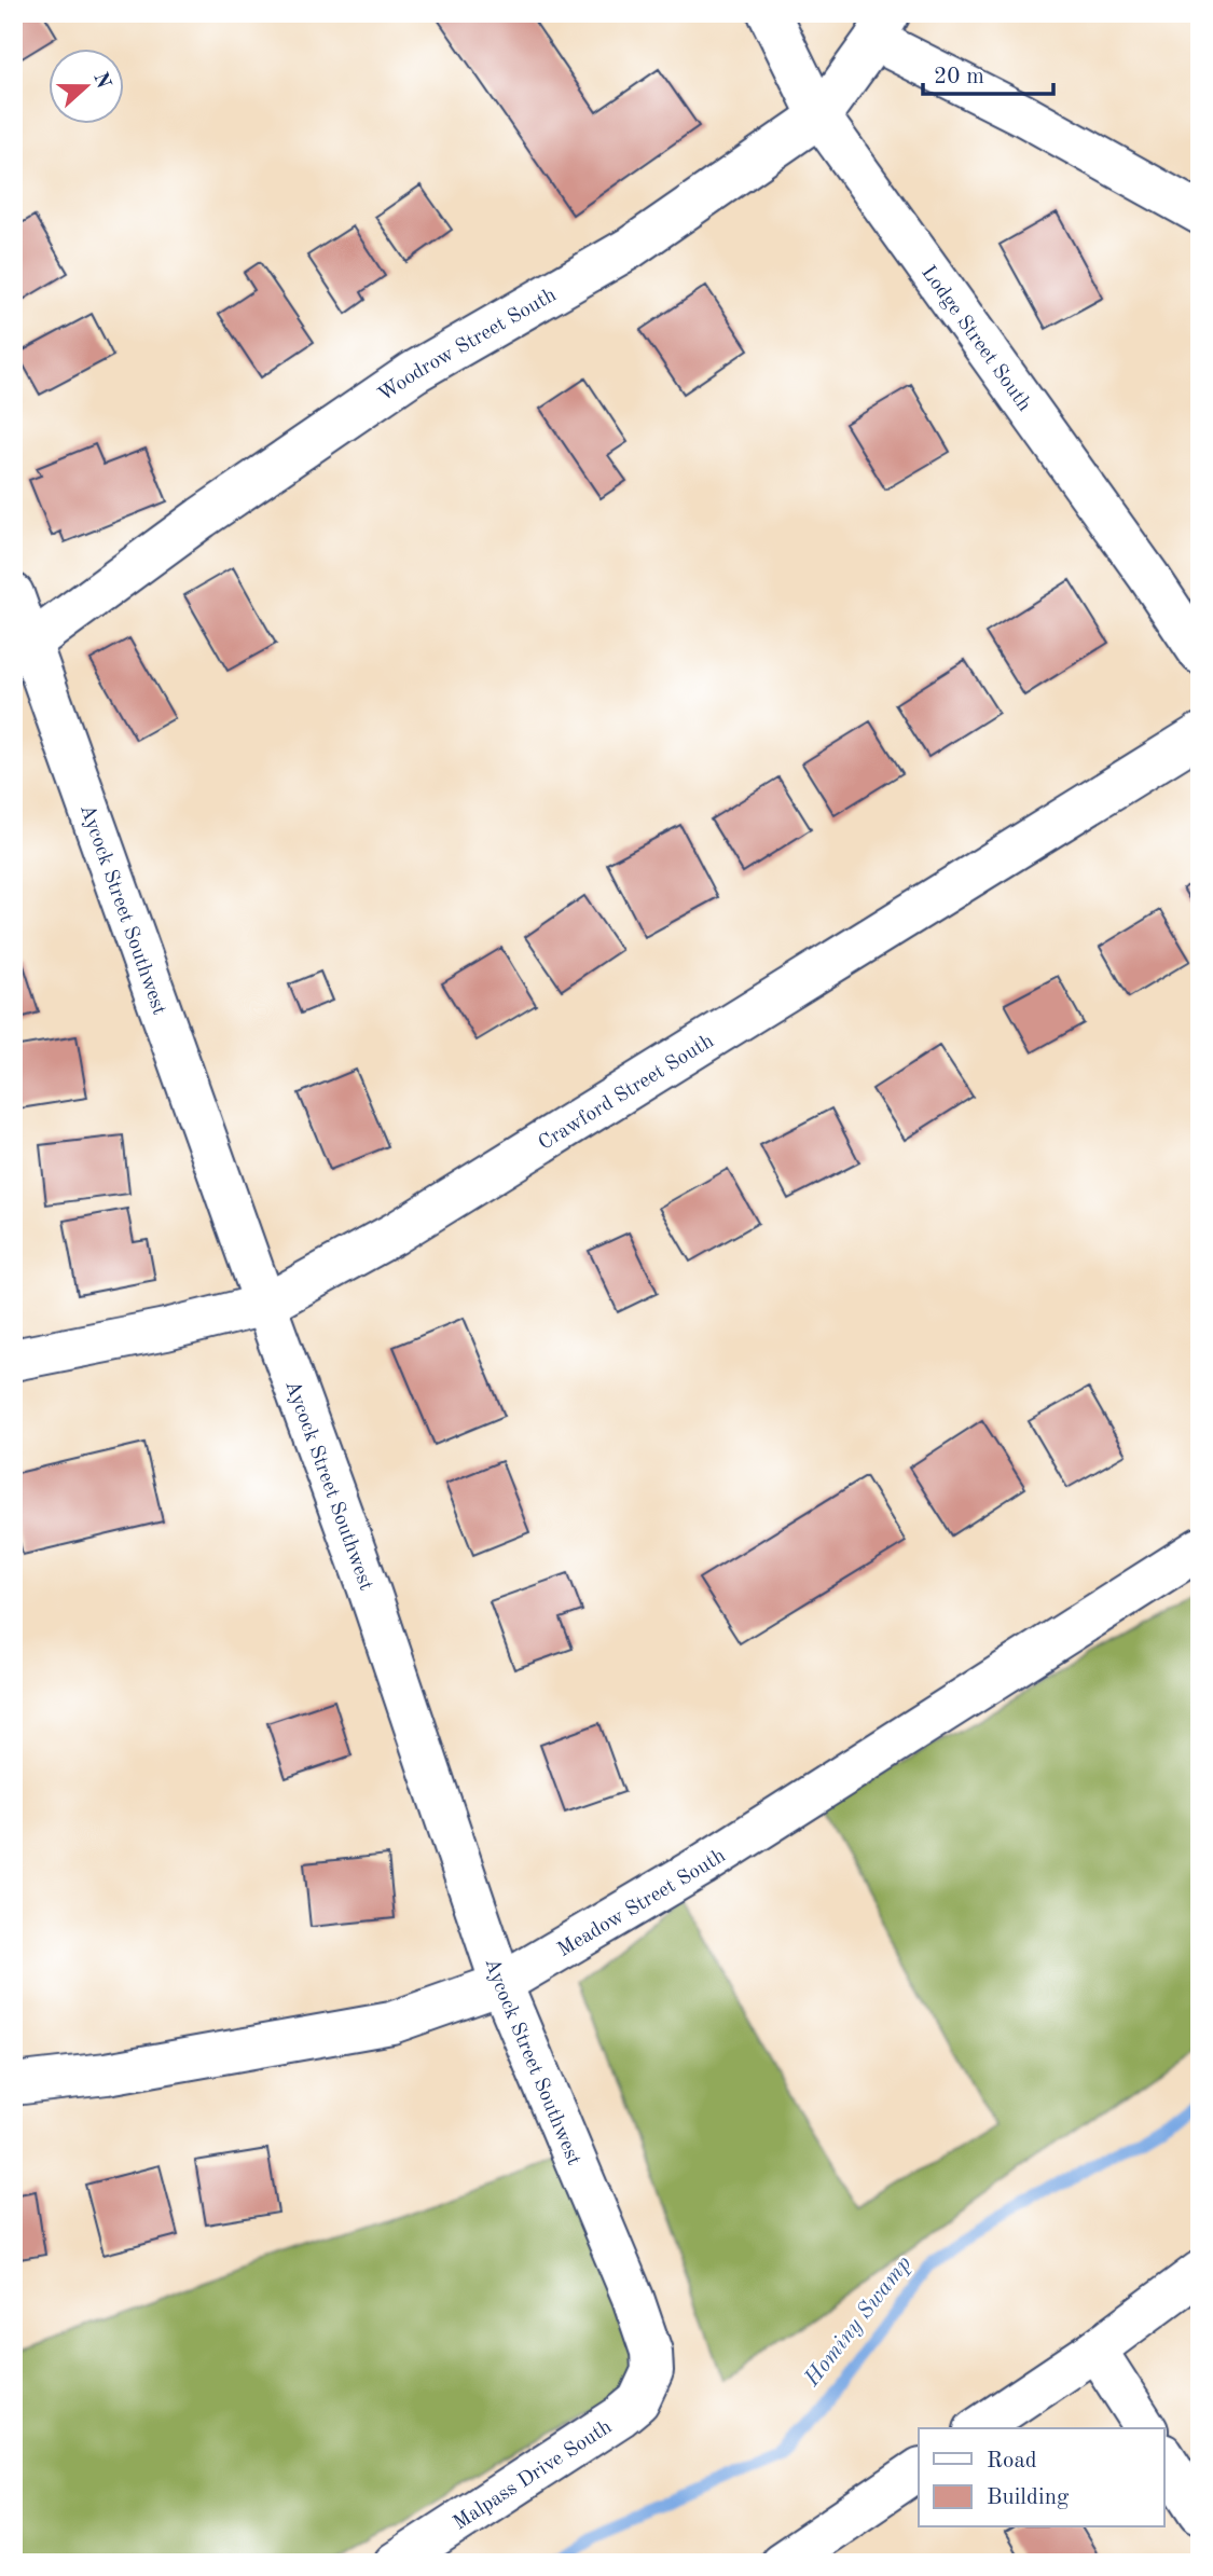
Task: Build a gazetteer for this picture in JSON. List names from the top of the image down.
{
  "streets": {
    "street": [
      "Lodge Street South",
      "Woodrow Street South",
      "Aycock Street Southwest",
      "Crawford Street South",
      "Meadow Street South",
      "Malpass Drive South"
    ]
  },
  "crossings": [
    ["Lodge Street South", "Woodrow Street South"],
    ["Woodrow Street South", "Aycock Street Southwest"],
    ["Aycock Street Southwest", "Crawford Street South"],
    ["Aycock Street Southwest", "Meadow Street South"],
    ["Aycock Street Southwest", "Malpass Drive South"]
  ],
  "water": ["Hominy Swamp"],
  "legend": ["Road", "Building"],
  "scale_bar": "20 m",
  "north": "right"
}
